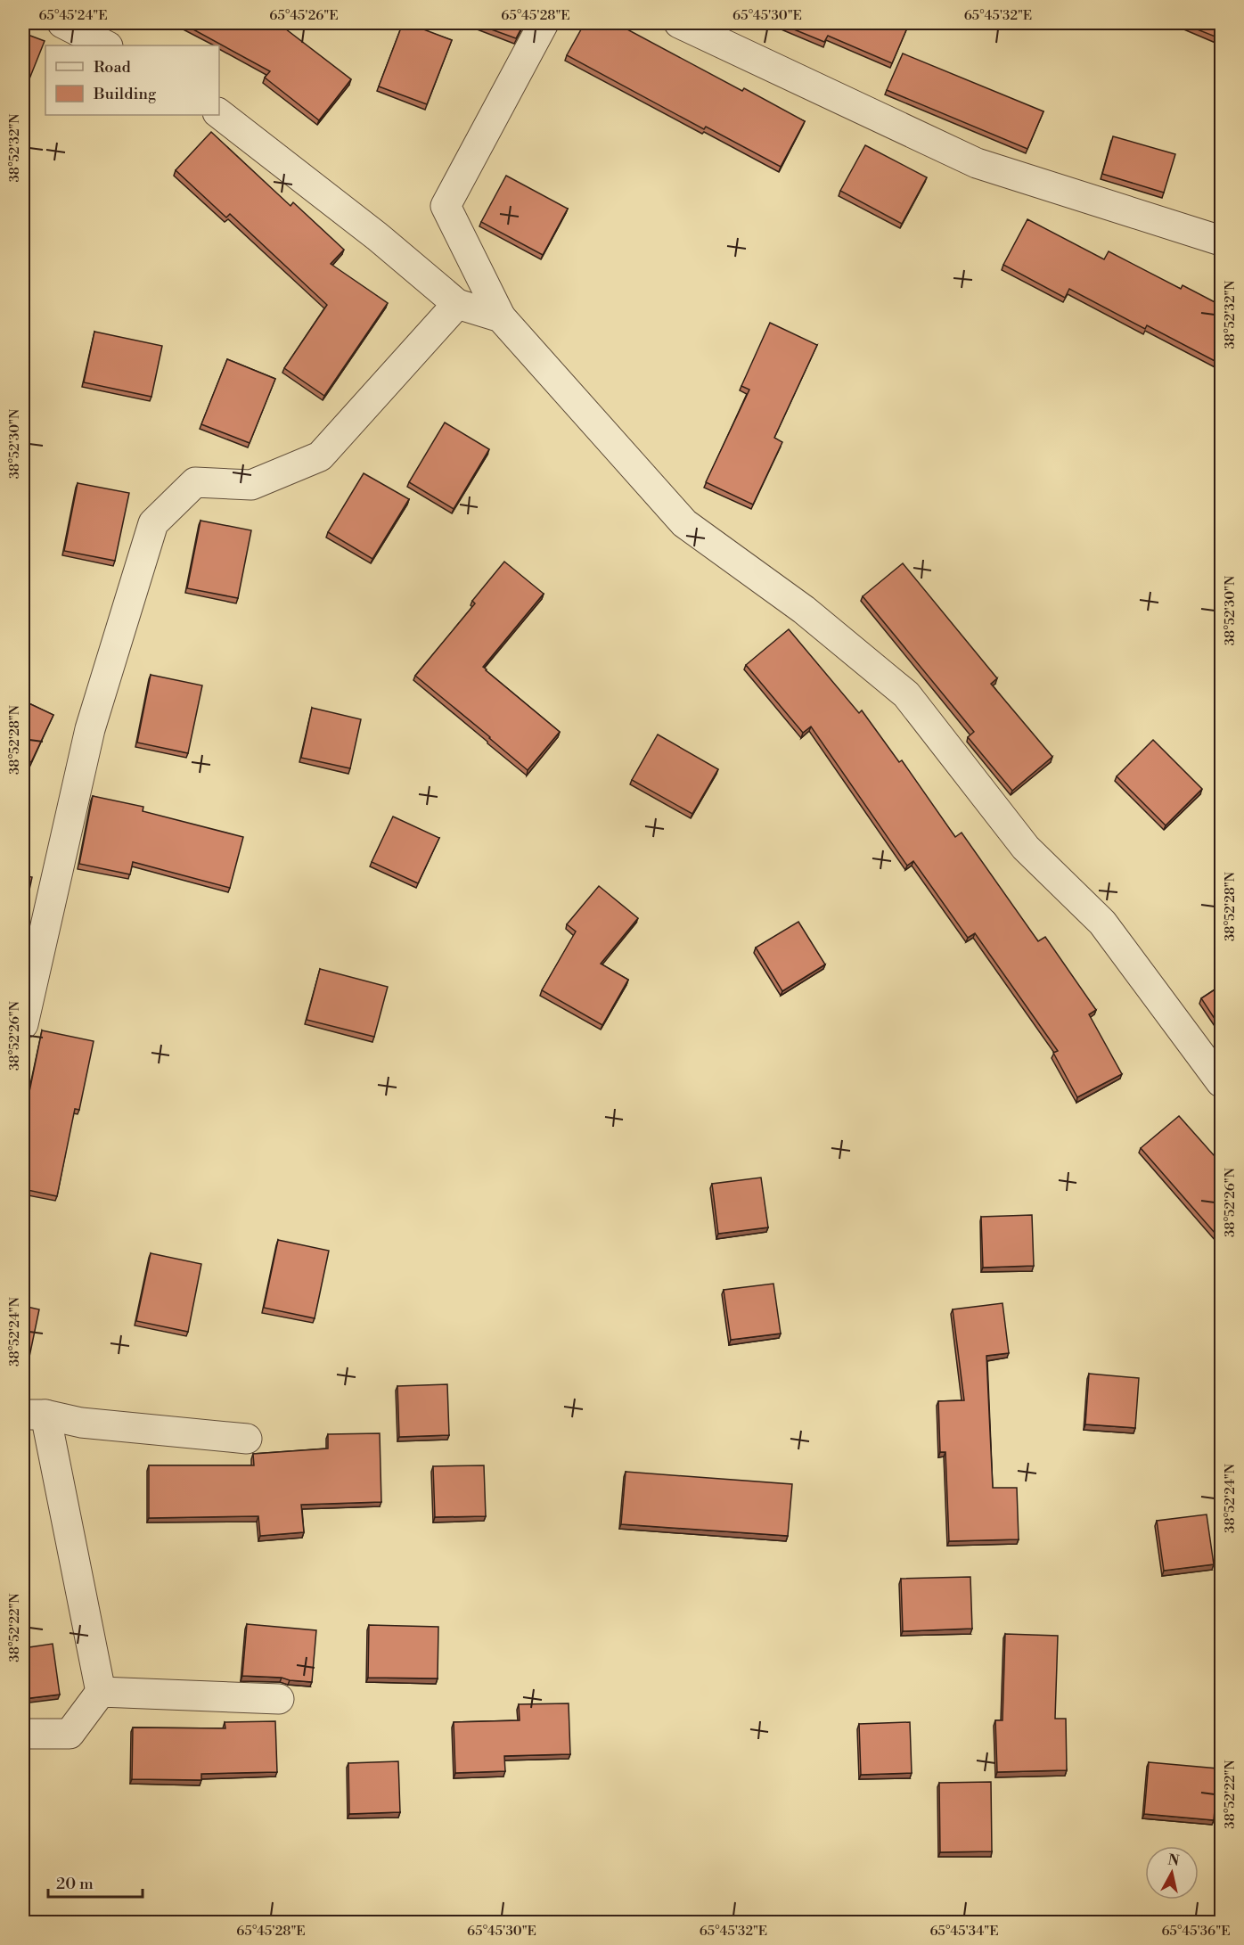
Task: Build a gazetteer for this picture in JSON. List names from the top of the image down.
{
  "legend": ["Road", "Building"],
  "scale_bar": "20 m",
  "north": "top",
  "coordinates": [
    "65°45'24\"E",
    "65°45'26\"E",
    "65°45'28\"E",
    "65°45'30\"E",
    "65°45'32\"E",
    "38°52'32\"N",
    "38°52'30\"N",
    "38°52'28\"N",
    "38°52'26\"N",
    "38°52'24\"N",
    "38°52'22\"N",
    "65°45'34\"E",
    "65°45'36\"E"
  ]
}
